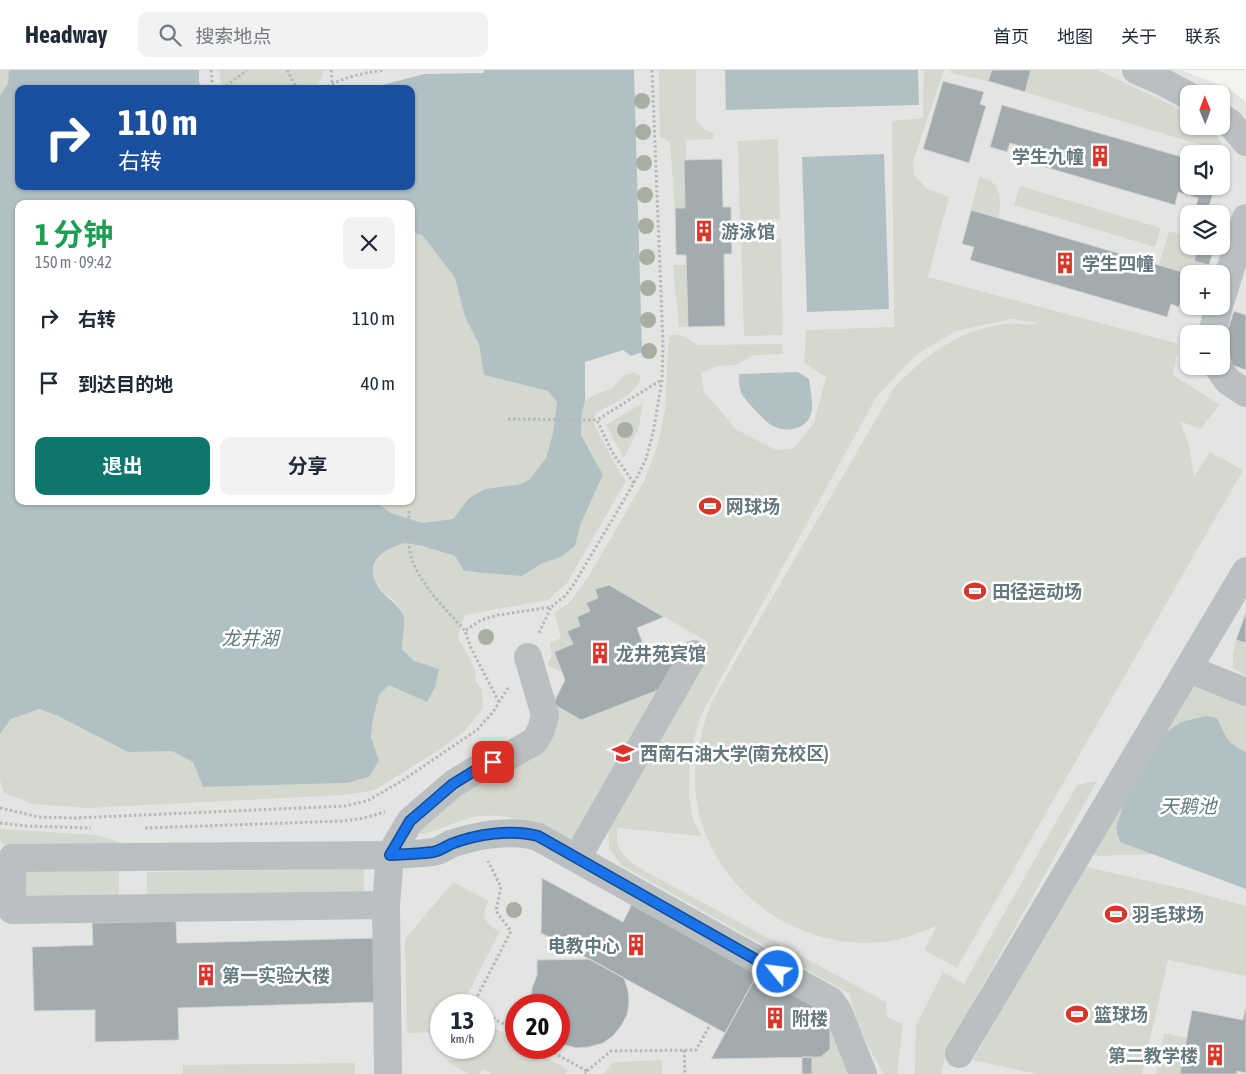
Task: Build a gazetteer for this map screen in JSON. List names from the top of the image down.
{
  "water": ["龙井湖", "天鹅池"],
  "places": {
    "building": [
      "学生九幢",
      "游泳馆",
      "学生四幢",
      "龙井苑宾馆",
      "电教中心",
      "第一实验大楼",
      "附楼",
      "第二教学楼"
    ],
    "sports": [
      "网球场",
      "田径运动场",
      "羽毛球场",
      "篮球场"
    ],
    "school or university": ["西南石油大学(南充校区)"]
  },
  "north": "top",
  "page": {
    "header": "Headway",
    "search": "搜索地点",
    "nav": [
      "首页",
      "地图",
      "关于",
      "联系"
    ],
    "map_buttons": ["+", "−"],
    "turn": ["110 m", "右转"],
    "heading": ["1 分钟", "150 m · 09:42"],
    "list": [
      {
        "name": "右转",
        "value": "110 m"
      },
      {
        "name": "到达目的地",
        "value": "40 m"
      }
    ],
    "buttons": ["退出", "分享"],
    "speed": "13 km/h",
    "limit": "20"
  }
}
